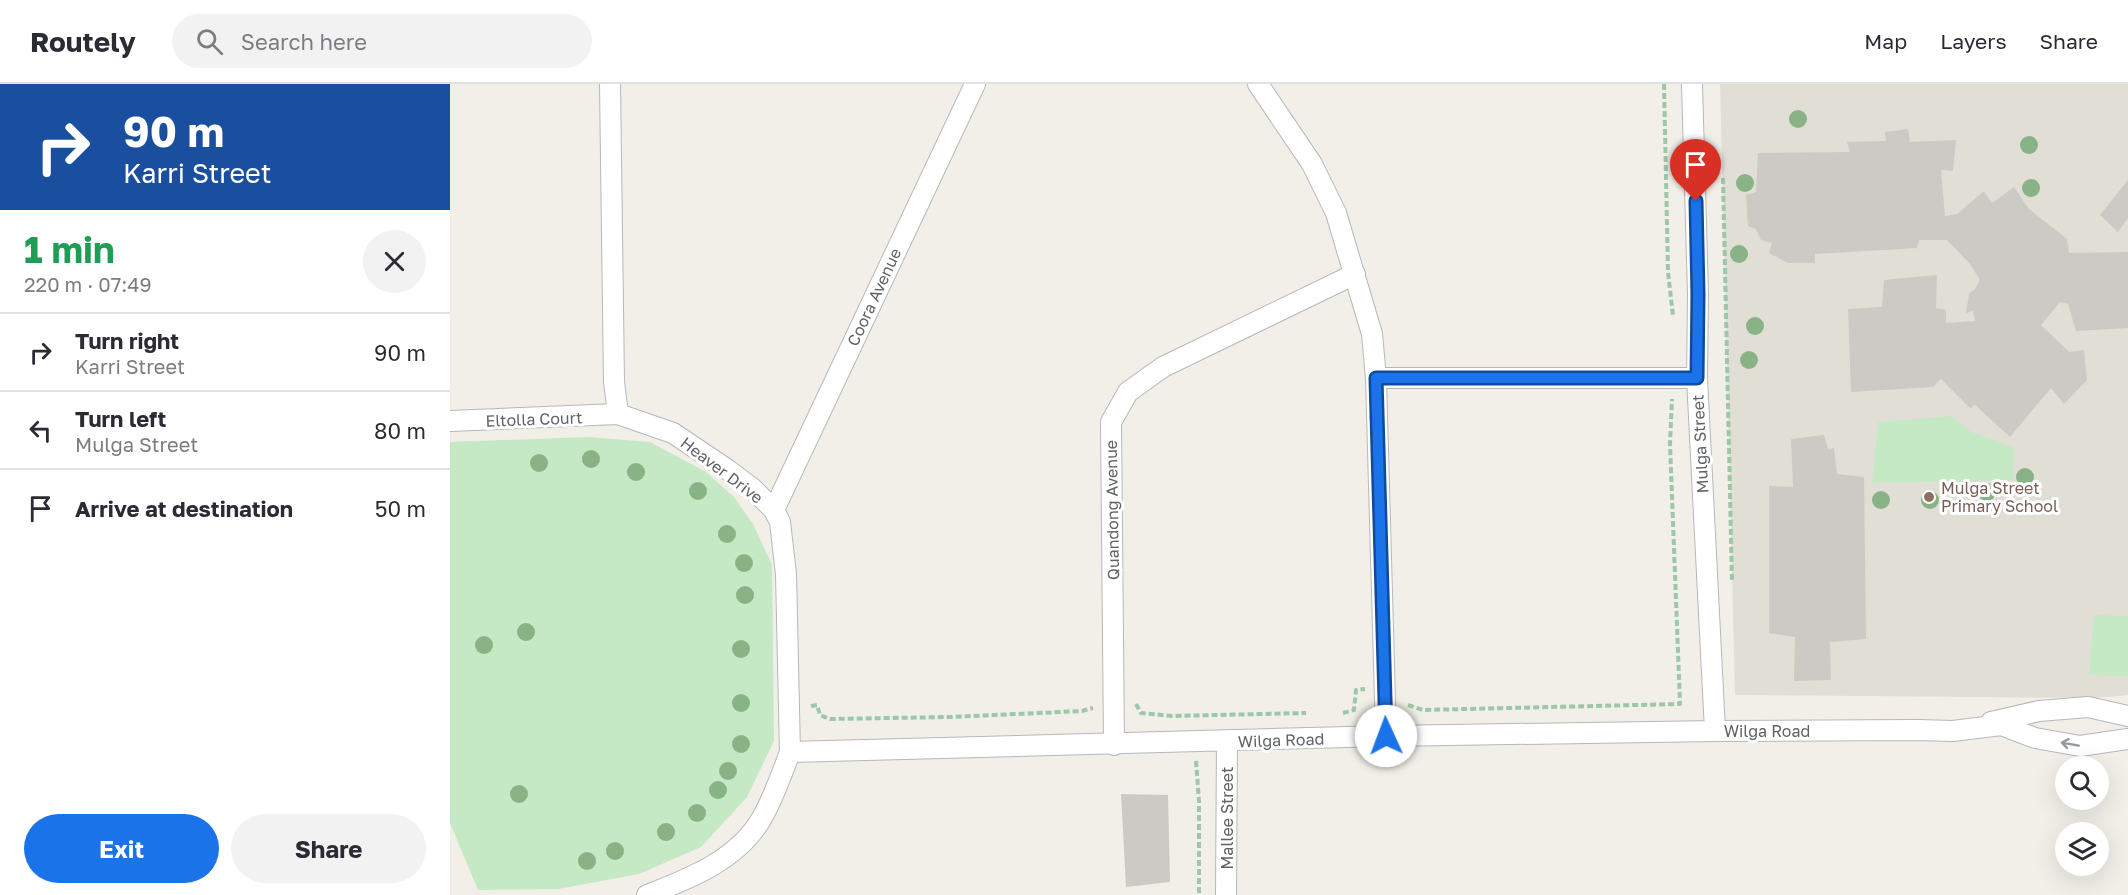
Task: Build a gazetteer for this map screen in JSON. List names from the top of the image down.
{
  "streets": {
    "street": [
      "Coora Avenue",
      "Eltolla Court",
      "Mulga Street",
      "Heaver Drive",
      "Quandong Avenue",
      "Wilga Road",
      "Mallee Street"
    ]
  },
  "crossings": [
    ["Coora Avenue", "Heaver Drive"],
    ["Eltolla Court", "Heaver Drive"],
    ["Mulga Street", "Wilga Road"],
    ["Heaver Drive", "Wilga Road"],
    ["Quandong Avenue", "Wilga Road"],
    ["Wilga Road", "Mallee Street"]
  ],
  "places": ["Mulga Street Primary School"],
  "page": {
    "header": "Routely",
    "search": "Search here",
    "nav": ["Map", "Layers", "Share"],
    "turn": ["90 m", "Karri Street"],
    "heading": ["1 min", "220 m · 07:49"],
    "list": [
      {
        "name": "Turn right",
        "note": "Karri Street",
        "value": "90 m"
      },
      {
        "name": "Turn left",
        "note": "Mulga Street",
        "value": "80 m"
      },
      {
        "name": "Arrive at destination",
        "value": "50 m"
      }
    ],
    "buttons": ["Exit", "Share"]
  }
}
